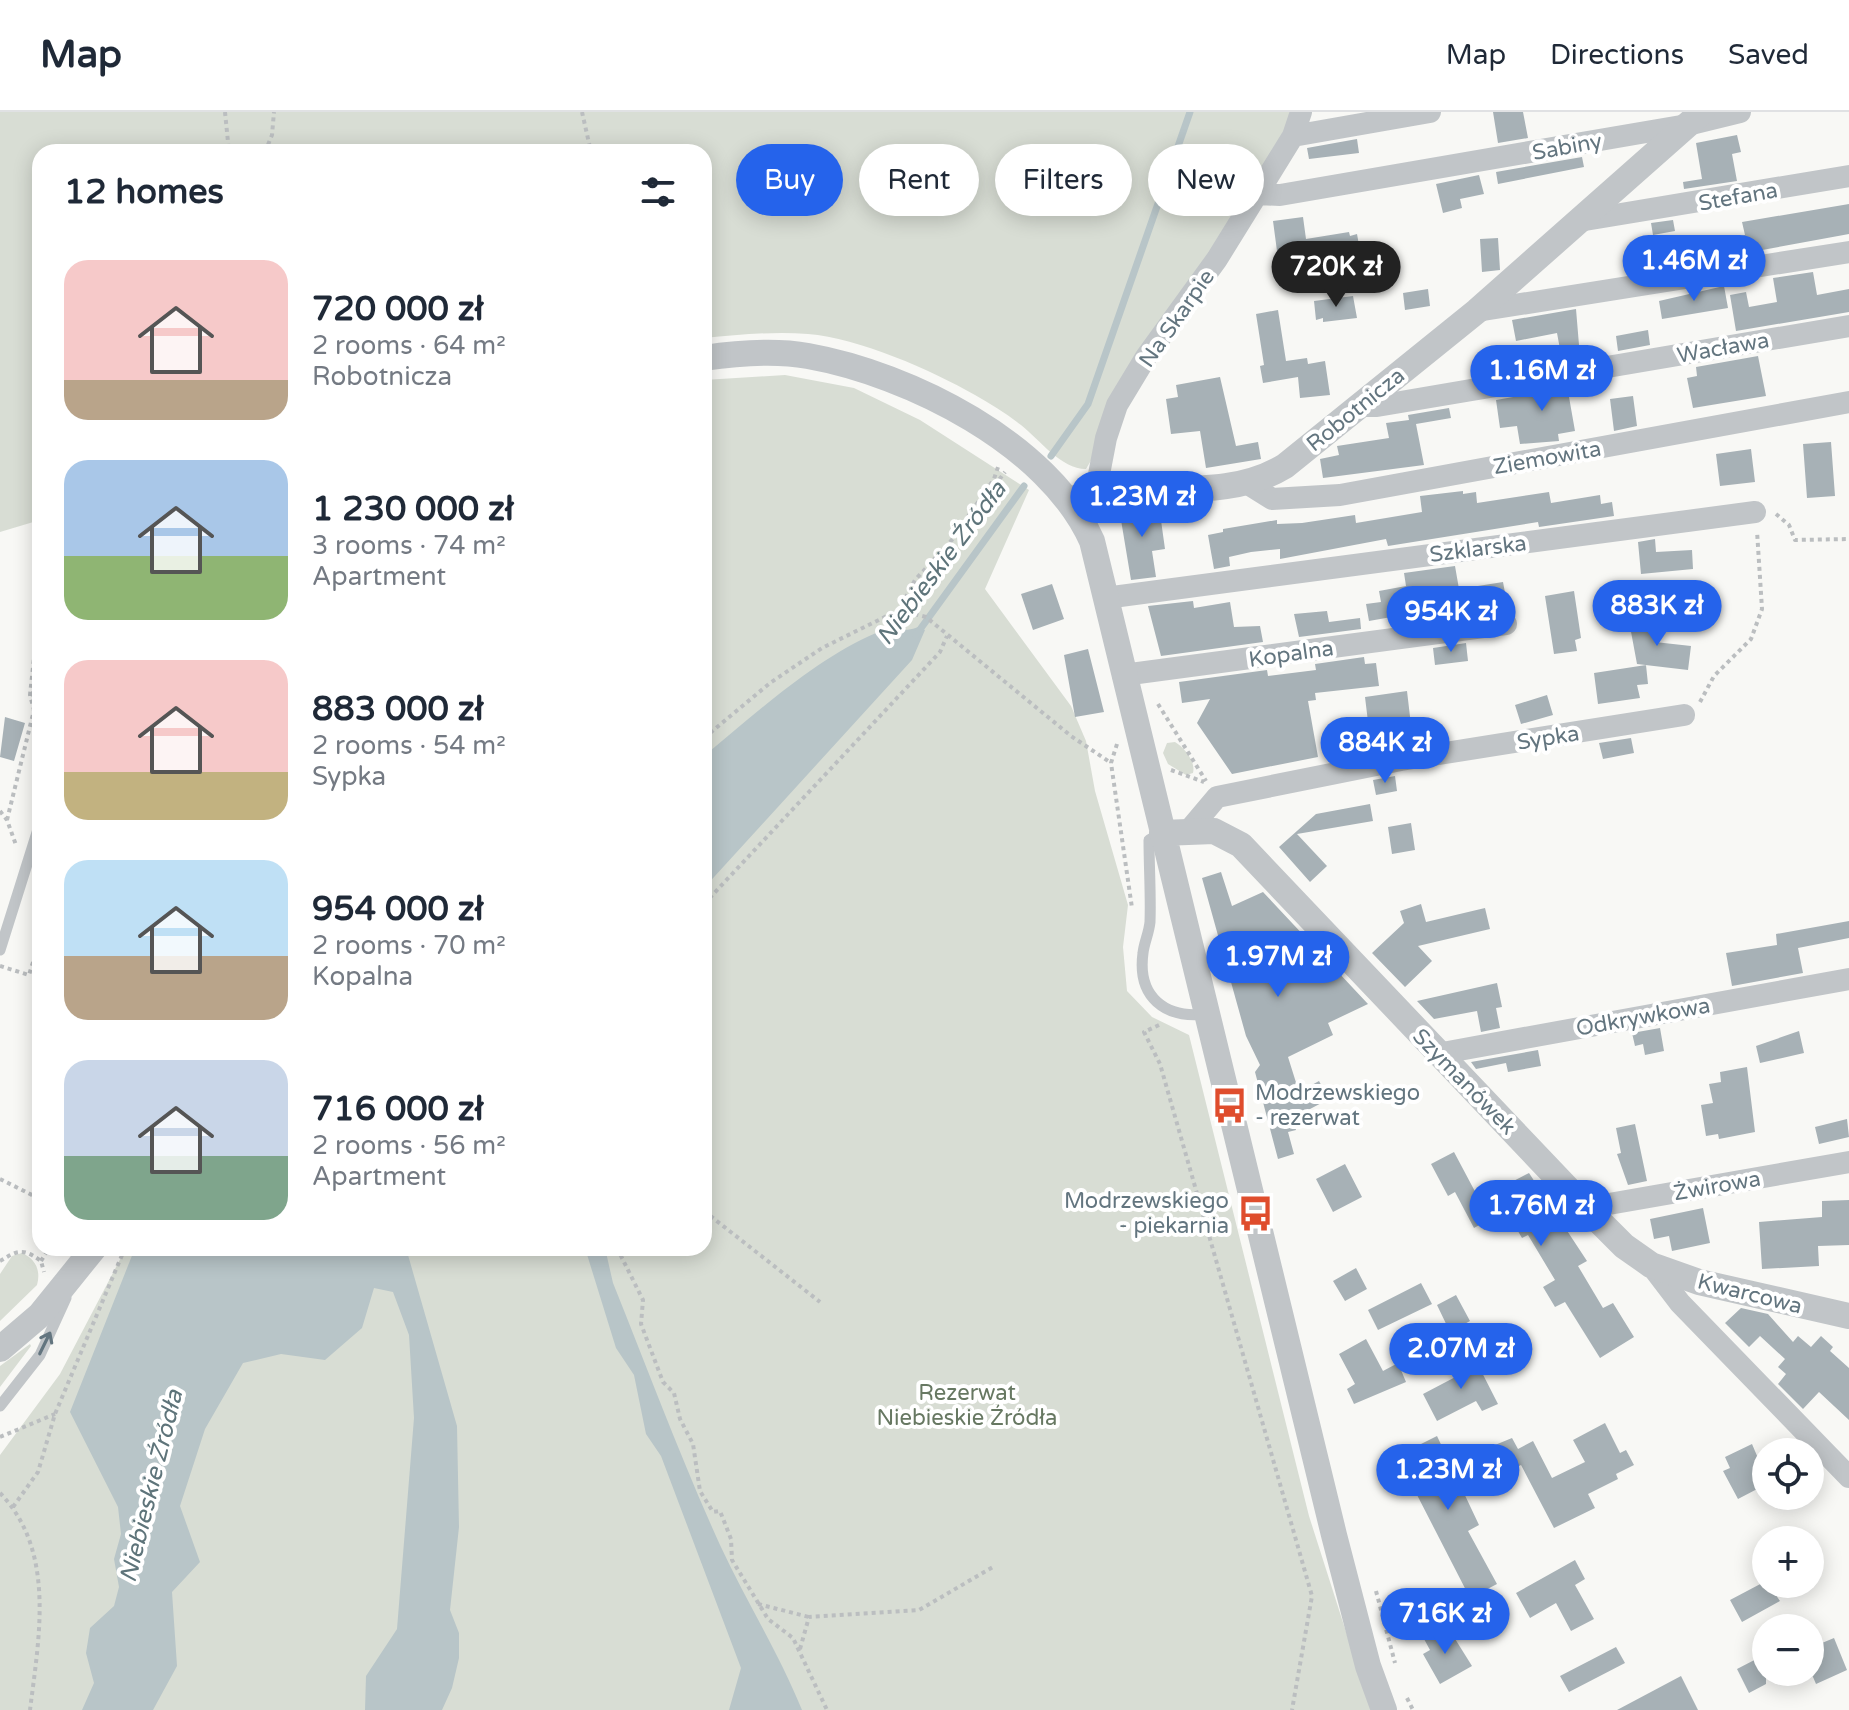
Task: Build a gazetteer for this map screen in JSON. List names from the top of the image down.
{
  "streets": {
    "street": [
      "Sabiny",
      "Stefana",
      "Na Skarpie",
      "Wacława",
      "Robotnicza",
      "Ziemowita",
      "Szklarska",
      "Kopalna",
      "Sypka",
      "Odkrywkowa",
      "Szymanówek",
      "Żwirowa",
      "Kwarcowa"
    ]
  },
  "crossings": [
    ["Sabiny", "Robotnicza"],
    ["Stefana", "Robotnicza"],
    ["Na Skarpie", "Robotnicza"],
    ["Wacława", "Robotnicza"],
    ["Robotnicza", "Ziemowita"],
    ["Odkrywkowa", "Szymanówek"],
    ["Szymanówek", "Żwirowa"],
    ["Szymanówek", "Kwarcowa"]
  ],
  "water": ["Niebieskie Źródła"],
  "parks": ["Rezerwat Niebieskie Źródła"],
  "places": {
    "bus stop": ["Modrzewskiego - rezerwat", "Modrzewskiego - piekarnia"]
  },
  "page": {
    "header": "Map",
    "nav": ["Map", "Directions", "Saved"],
    "chip": [
      "Buy",
      "Rent",
      "Filters",
      "New"
    ],
    "heading": "12 homes",
    "price": [
      "1.46M zł",
      "720K zł",
      "1.16M zł",
      "1.23M zł",
      "883K zł",
      "954K zł",
      "884K zł",
      "1.97M zł",
      "1.76M zł",
      "2.07M zł",
      "1.23M zł",
      "716K zł"
    ],
    "list": [
      {
        "name": "720 000 zł",
        "note": "2 rooms · 64 m² · Robotnicza"
      },
      {
        "name": "1 230 000 zł",
        "note": "3 rooms · 74 m² · Apartment"
      },
      {
        "name": "883 000 zł",
        "note": "2 rooms · 54 m² · Sypka"
      },
      {
        "name": "954 000 zł",
        "note": "2 rooms · 70 m² · Kopalna"
      },
      {
        "name": "716 000 zł",
        "note": "2 rooms · 56 m² · Apartment"
      }
    ],
    "map_buttons": ["+", "−"]
  }
}
